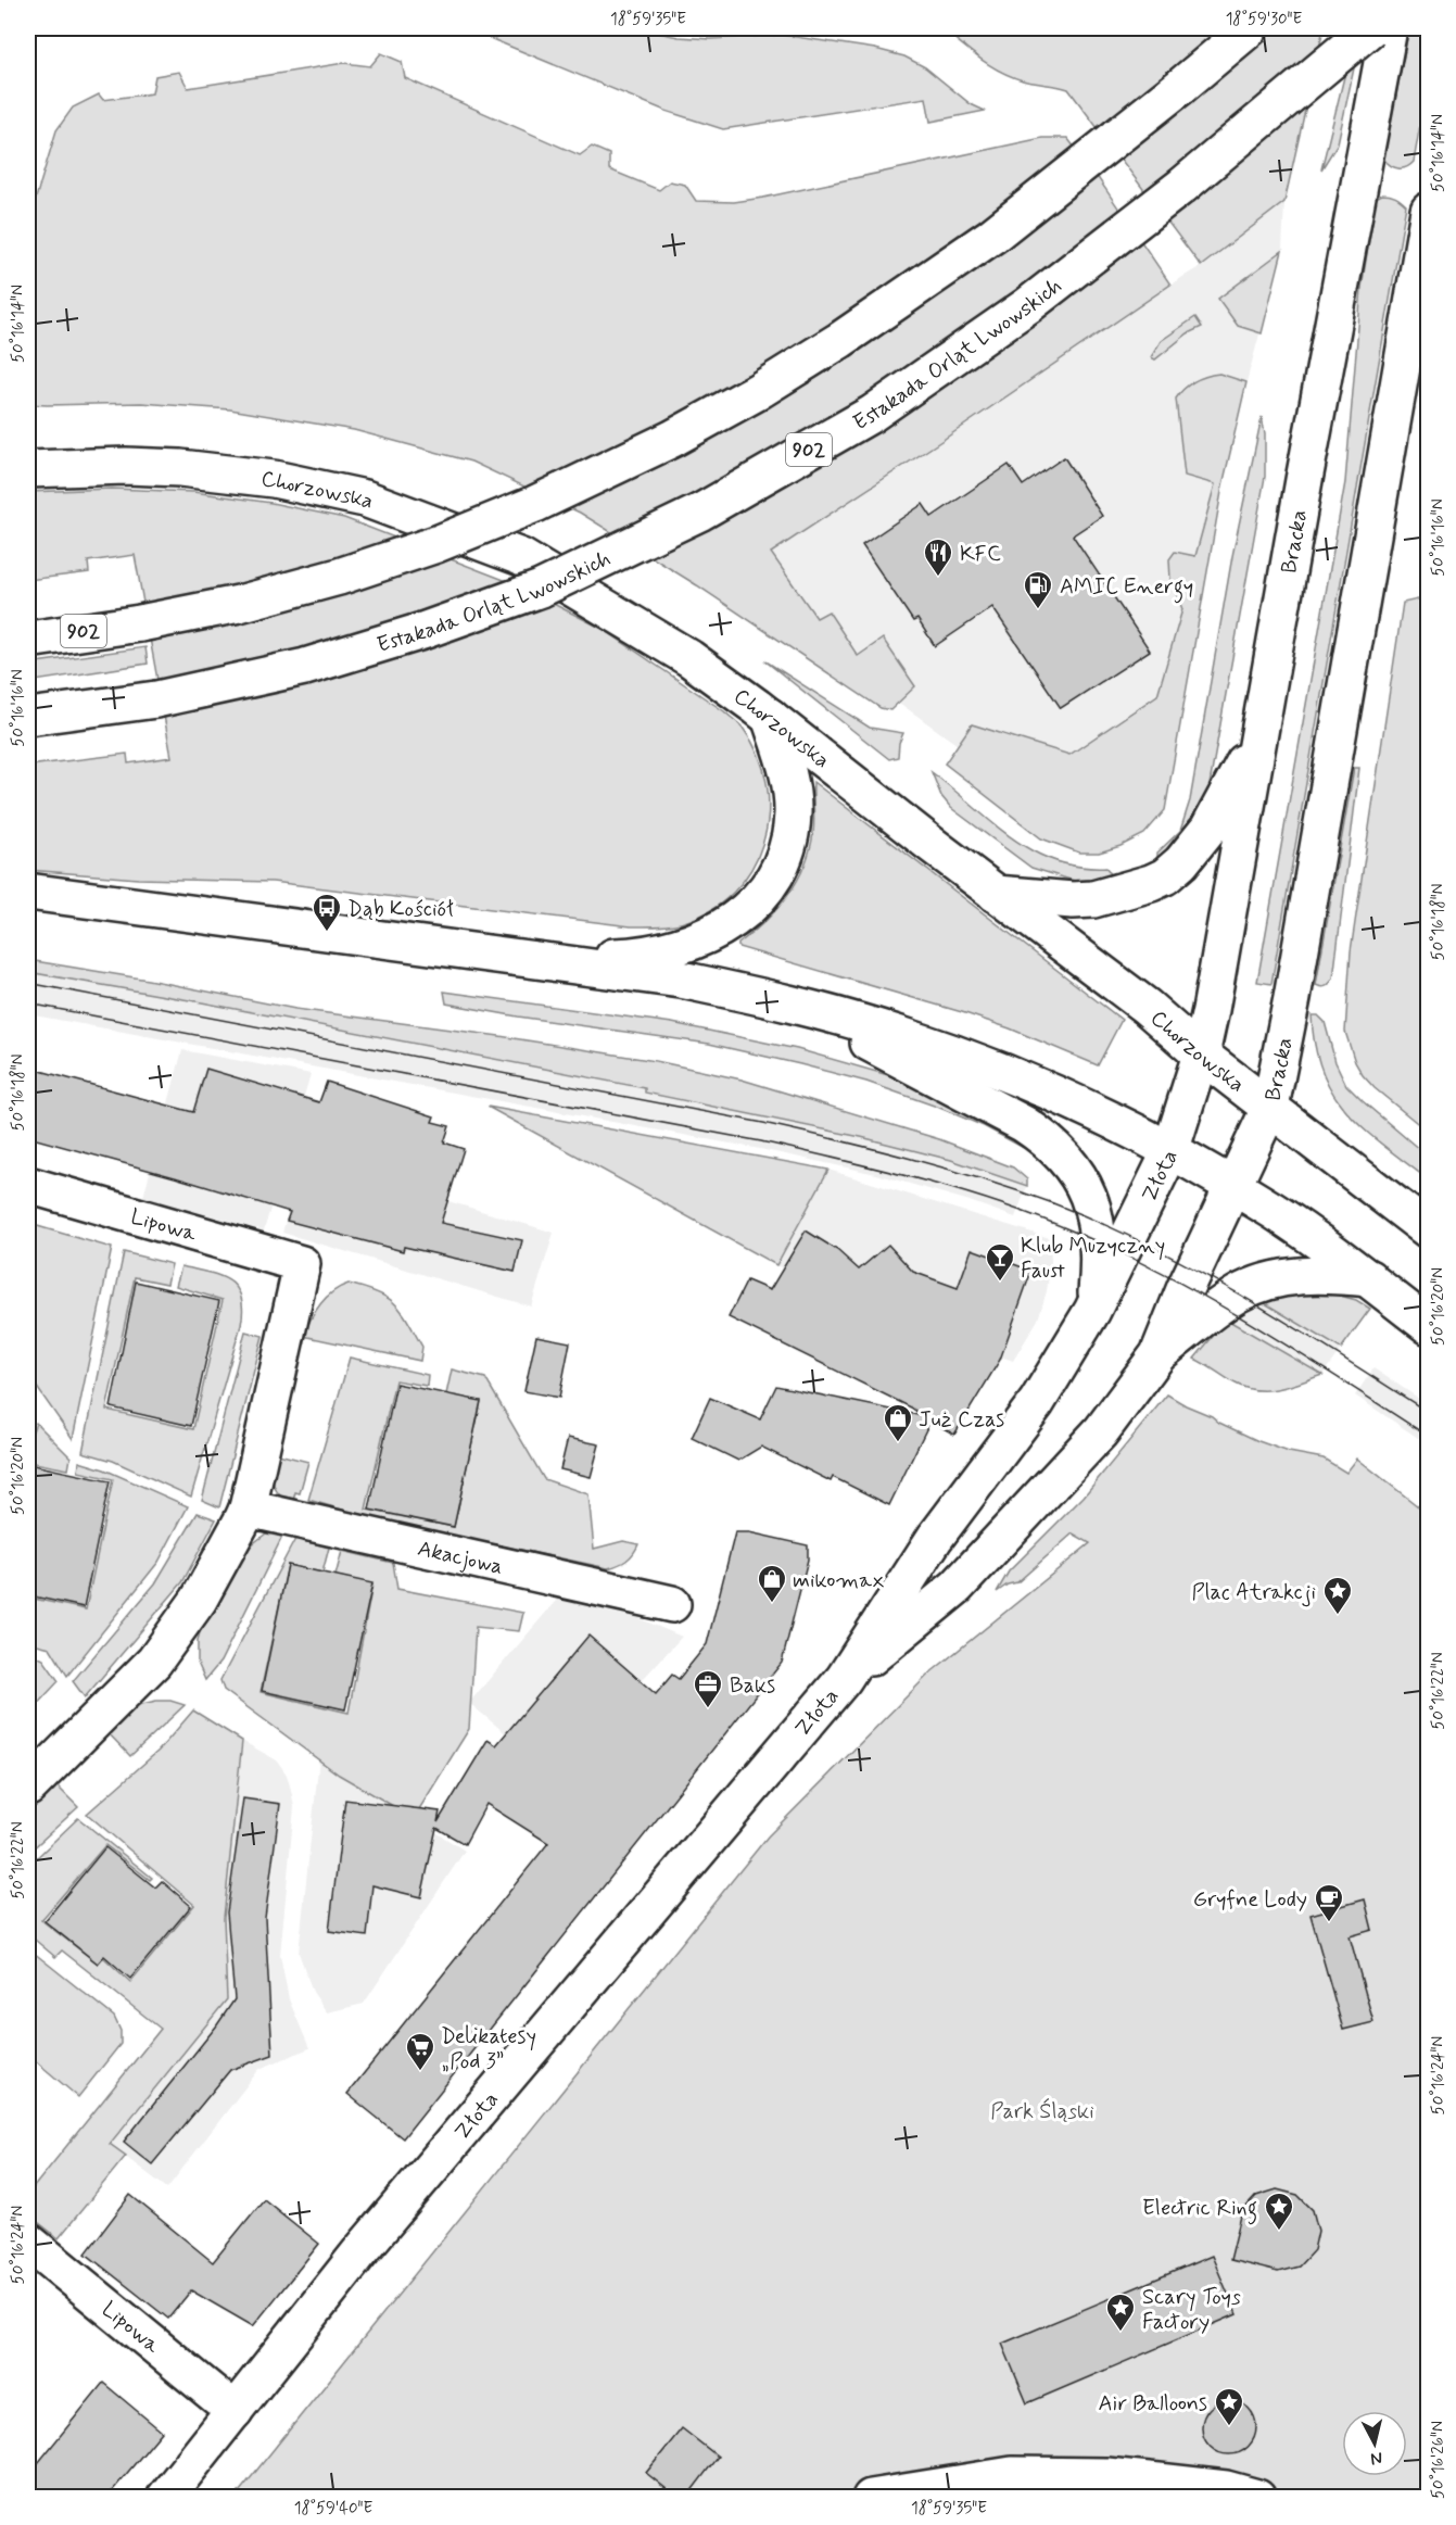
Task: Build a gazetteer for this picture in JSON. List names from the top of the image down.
{
  "streets": {
    "main road": [
      "Estakada Orląt Lwowskich",
      "902",
      "Chorzowska",
      "Bracka",
      "Złota",
      "Lipowa",
      "Akacjowa"
    ]
  },
  "crossings": [
    ["Chorzowska", "Bracka"],
    ["Chorzowska", "Złota"],
    ["Bracka", "Złota"],
    ["Złota", "Lipowa"],
    ["Lipowa", "Akacjowa"]
  ],
  "parks": ["Park Śląski"],
  "places": {
    "restaurant": ["KFC"],
    "fuel station": ["AMIC Energy"],
    "bus stop": ["Dąb Kościół"],
    "bar": ["Klub Muzyczny Faust"],
    "shop": ["Już Czas", "mikomax"],
    "place": [
      "Plac Atrakcji",
      "Electric Ring",
      "Scary Toys Factory",
      "Air Balloons"
    ],
    "office": ["Baks"],
    "cafe": ["Gryfne Lody"],
    "supermarket": ["Delikatesy „Pod 3”"]
  },
  "north": "bottom",
  "coordinates": [
    "18°59'35\"E",
    "18°59'30\"E",
    "50°16'14\"N",
    "50°16'16\"N",
    "50°16'18\"N",
    "50°16'20\"N",
    "50°16'22\"N",
    "50°16'24\"N",
    "50°16'26\"N",
    "18°59'40\"E"
  ]
}
